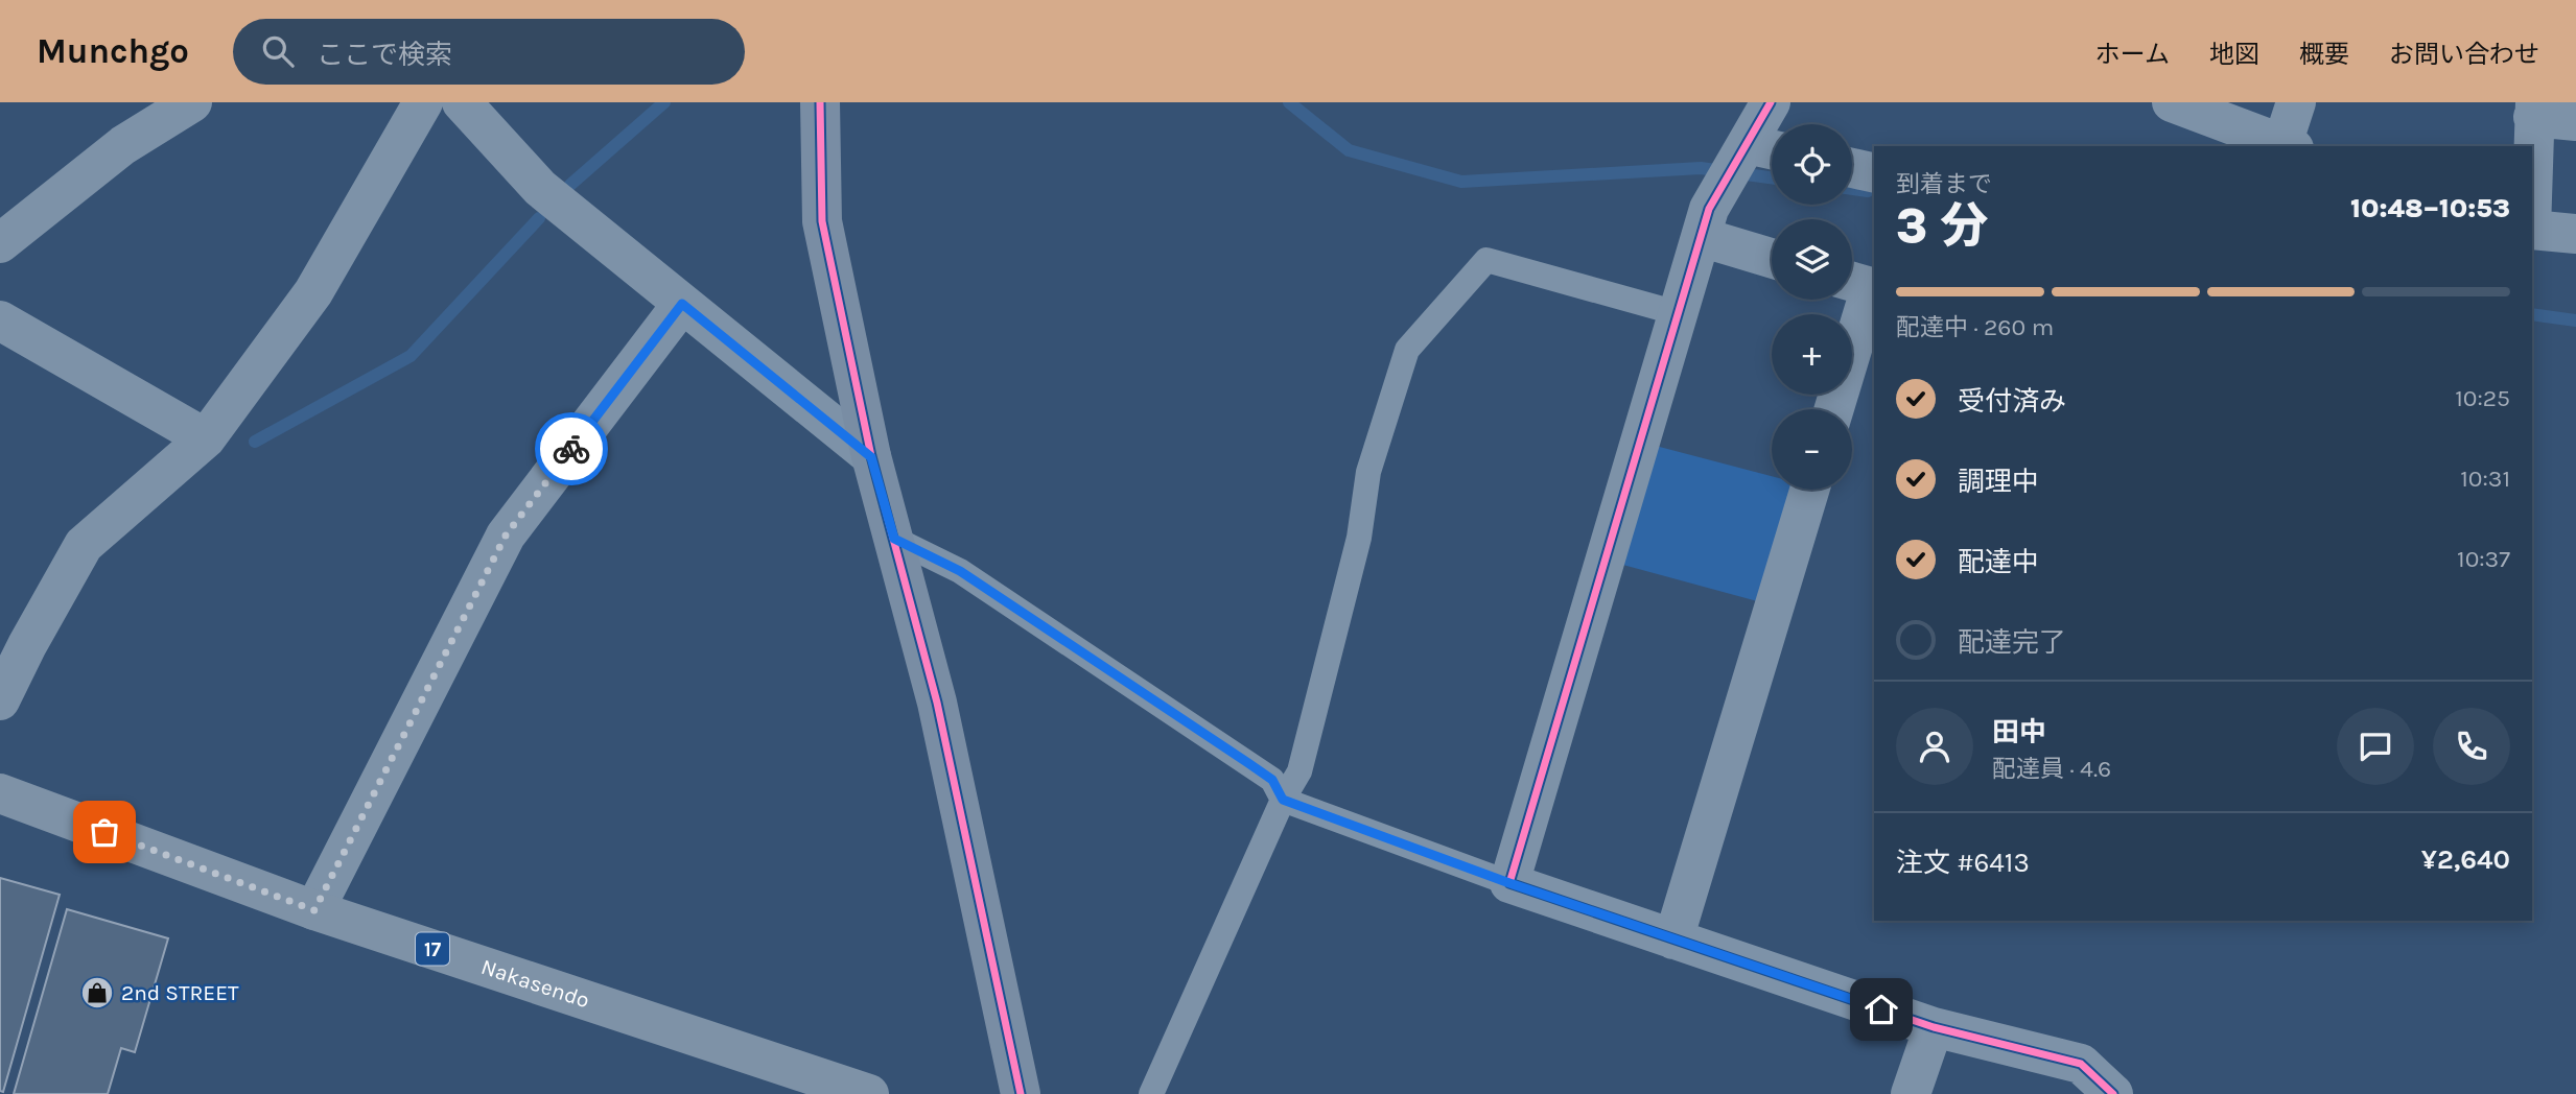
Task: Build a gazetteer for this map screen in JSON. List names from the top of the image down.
{
  "streets": {
    "highway": ["17", "Nakasendo"]
  },
  "places": {
    "shop": ["2nd STREET"]
  },
  "page": {
    "header": "Munchgo",
    "search": "ここで検索",
    "nav": [
      "ホーム",
      "地図",
      "概要",
      "お問い合わせ"
    ],
    "map_buttons": ["+", "−"],
    "heading": ["3 分", "到着まで", "10:48–10:53"],
    "panel": [
      "田中",
      "配達員 · 4.6",
      "注文 #6413",
      "¥2,640"
    ],
    "bar": "配達中 · 260 m",
    "list": [
      ["受付済み", "10:25"],
      ["調理中", "10:31"],
      ["配達中", "10:37"],
      "配達完了"
    ]
  }
}
